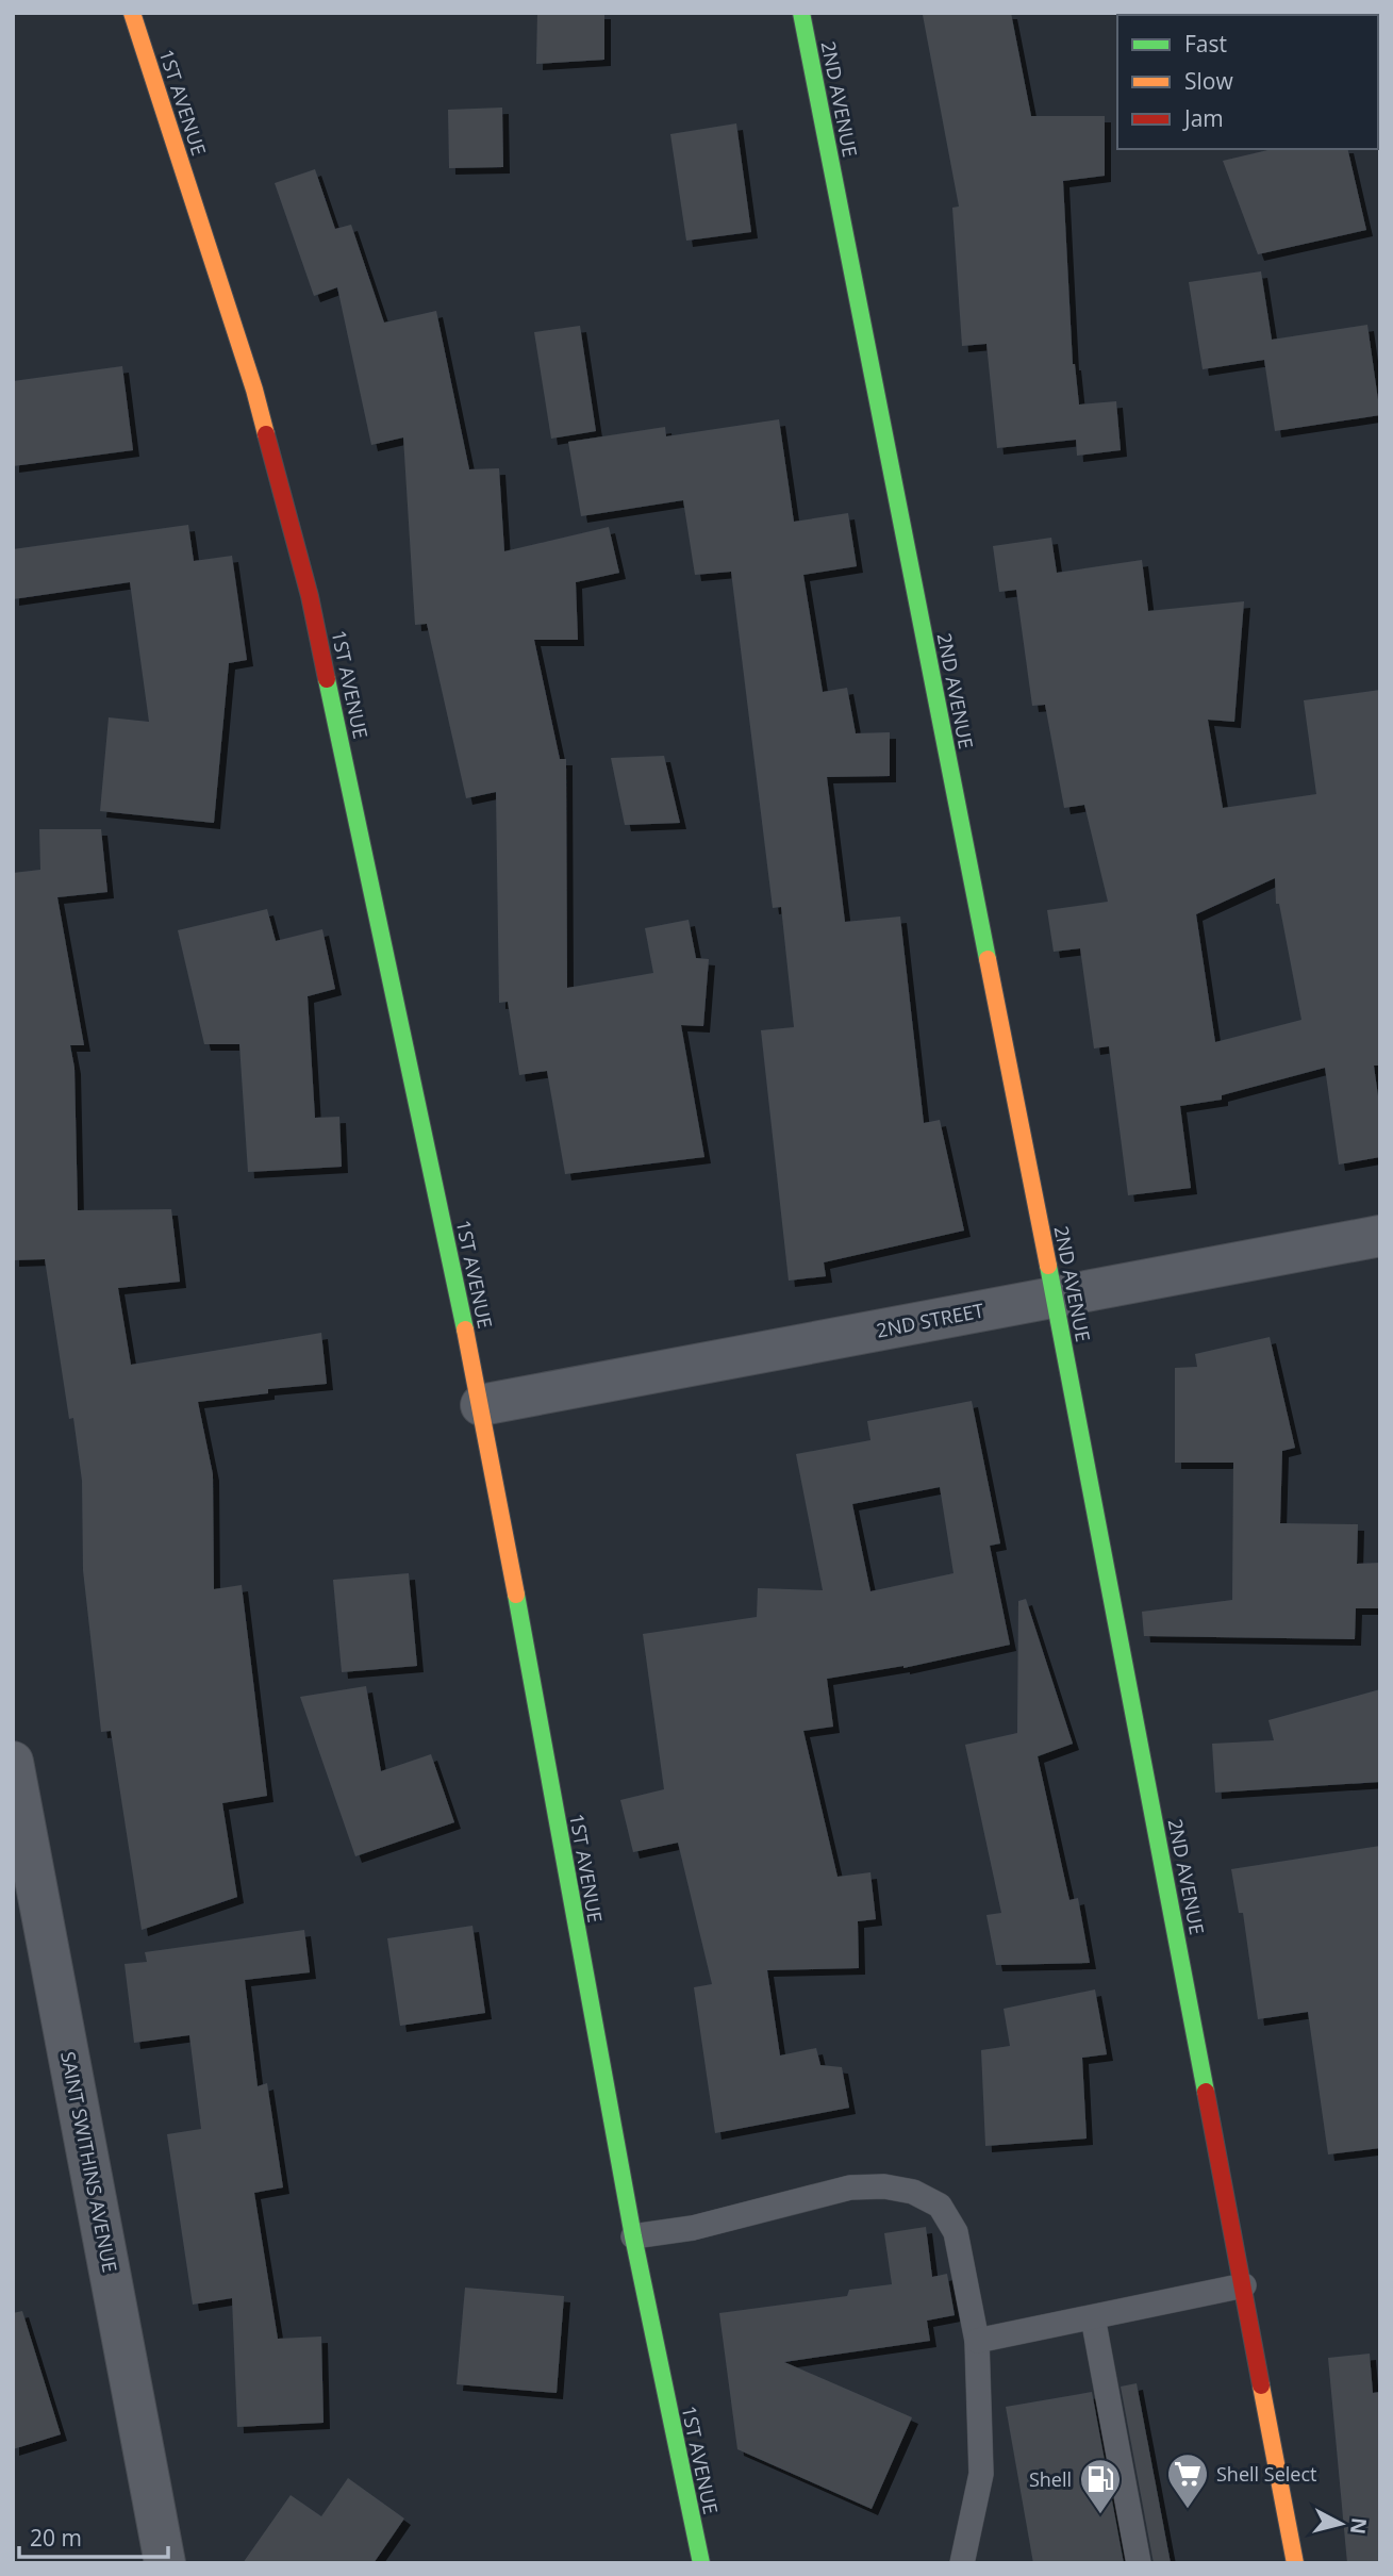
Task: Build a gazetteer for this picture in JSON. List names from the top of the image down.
{
  "streets": {
    "street": [
      "2ND AVENUE",
      "1ST AVENUE",
      "2ND STREET",
      "SAINT SWITHINS AVENUE"
    ]
  },
  "crossings": [
    ["2ND AVENUE", "2ND STREET"],
    ["1ST AVENUE", "2ND STREET"]
  ],
  "places": {
    "supermarket": ["Shell Select"],
    "fuel station": ["Shell"]
  },
  "legend": ["Fast", "Slow", "Jam"],
  "scale_bar": "20 m",
  "north": "right"
}
